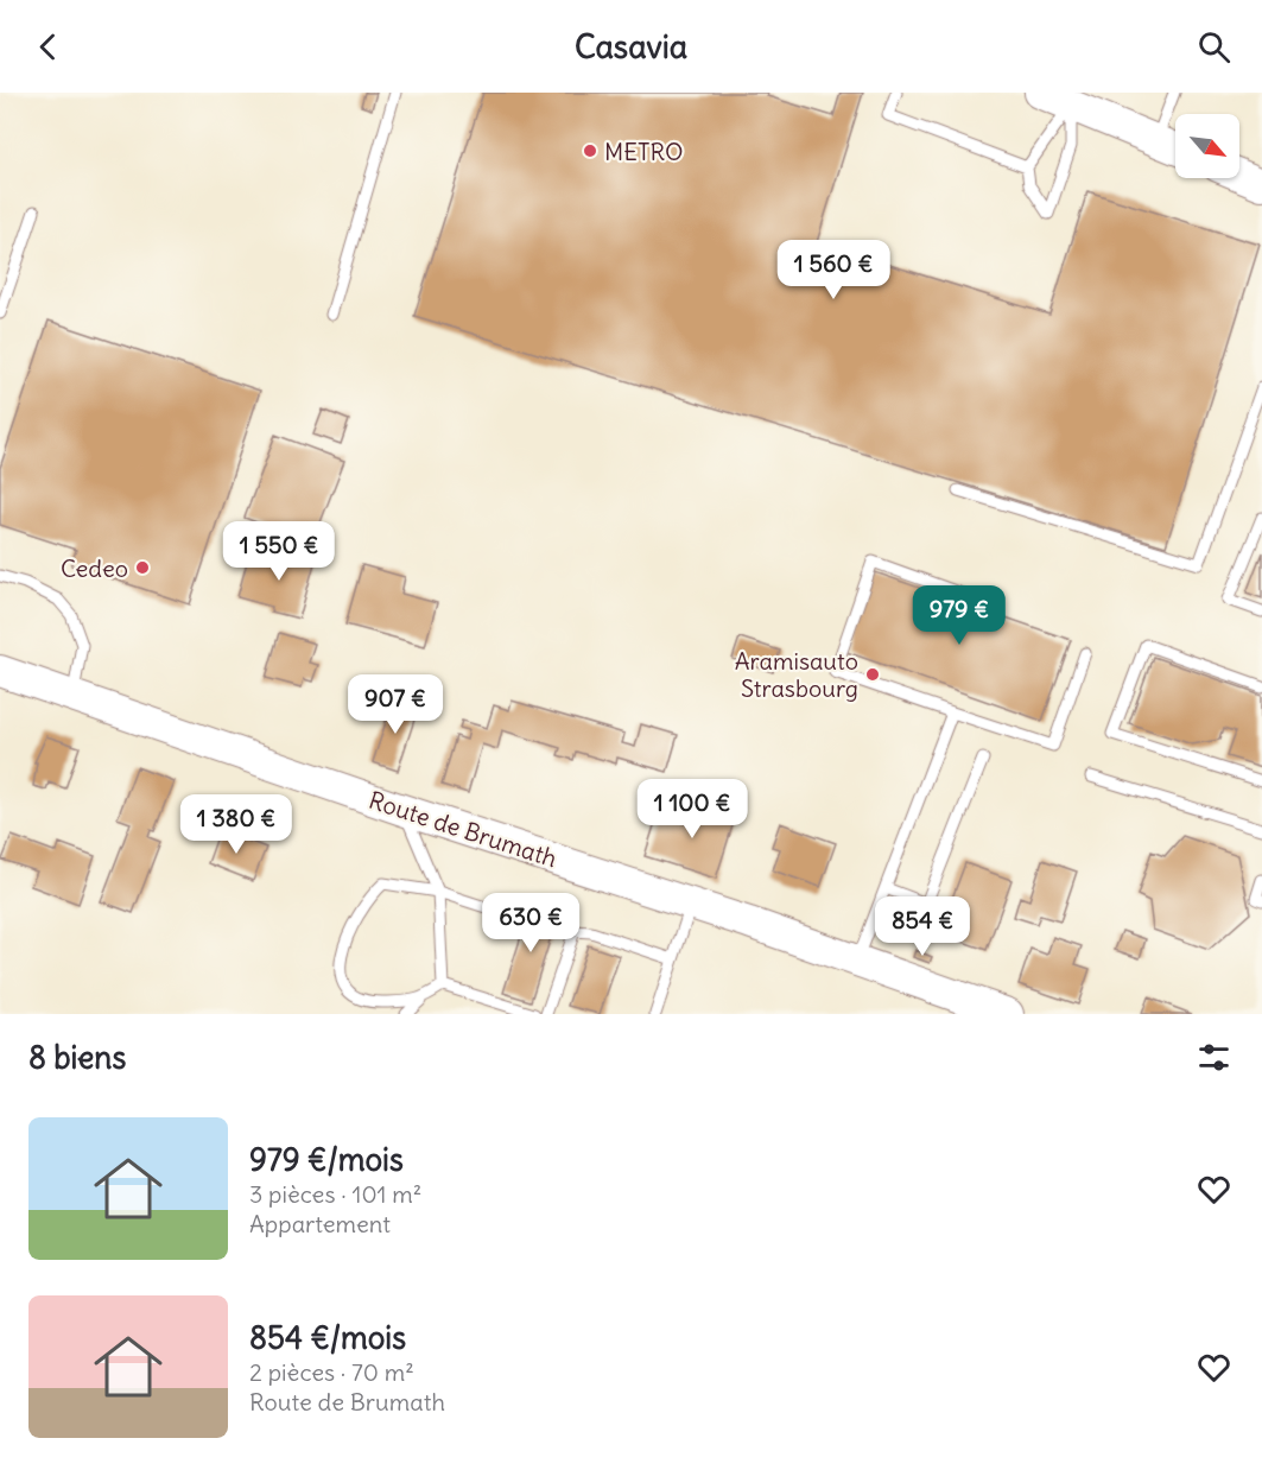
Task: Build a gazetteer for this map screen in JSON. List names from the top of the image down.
{
  "streets": {
    "main road": ["Route de Brumath"]
  },
  "places": ["METRO", "Cedeo", "Aramisauto Strasbourg"],
  "north": "bottom right",
  "page": {
    "header": "Casavia",
    "price": [
      "1 560 €",
      "1 550 €",
      "979 €",
      "907 €",
      "1 100 €",
      "1 380 €",
      "630 €",
      "854 €"
    ],
    "heading": "8 biens",
    "list": [
      {
        "name": "979 €/mois",
        "note": "3 pièces · 101 m² · Appartement"
      },
      {
        "name": "854 €/mois",
        "note": "2 pièces · 70 m² · Route de Brumath"
      }
    ]
  }
}
